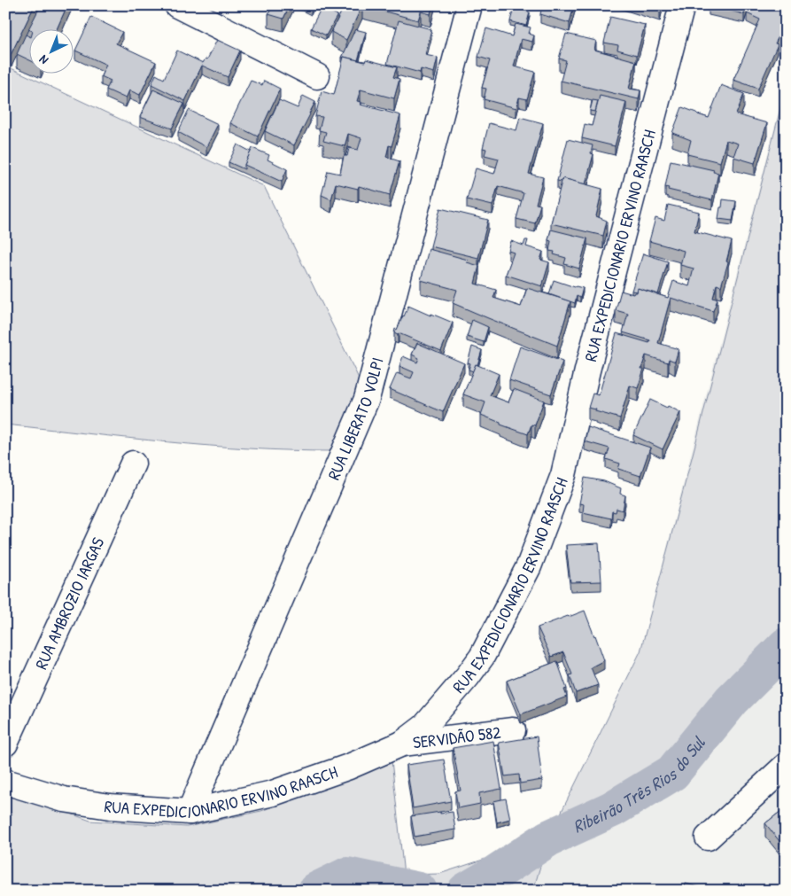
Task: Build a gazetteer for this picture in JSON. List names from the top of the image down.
{
  "streets": {
    "street": [
      "RUA EXPEDICIONARIO ERVINO RAASCH",
      "RUA LIBERATO VOLPI",
      "RUA AMBROZIO IARGAS",
      "SERVIDÃO 582"
    ]
  },
  "crossings": [
    ["RUA EXPEDICIONARIO ERVINO RAASCH", "RUA LIBERATO VOLPI"],
    ["RUA EXPEDICIONARIO ERVINO RAASCH", "SERVIDÃO 582"]
  ],
  "water": ["Ribeirão Três Rios do Sul"],
  "north": "bottom left"
}
